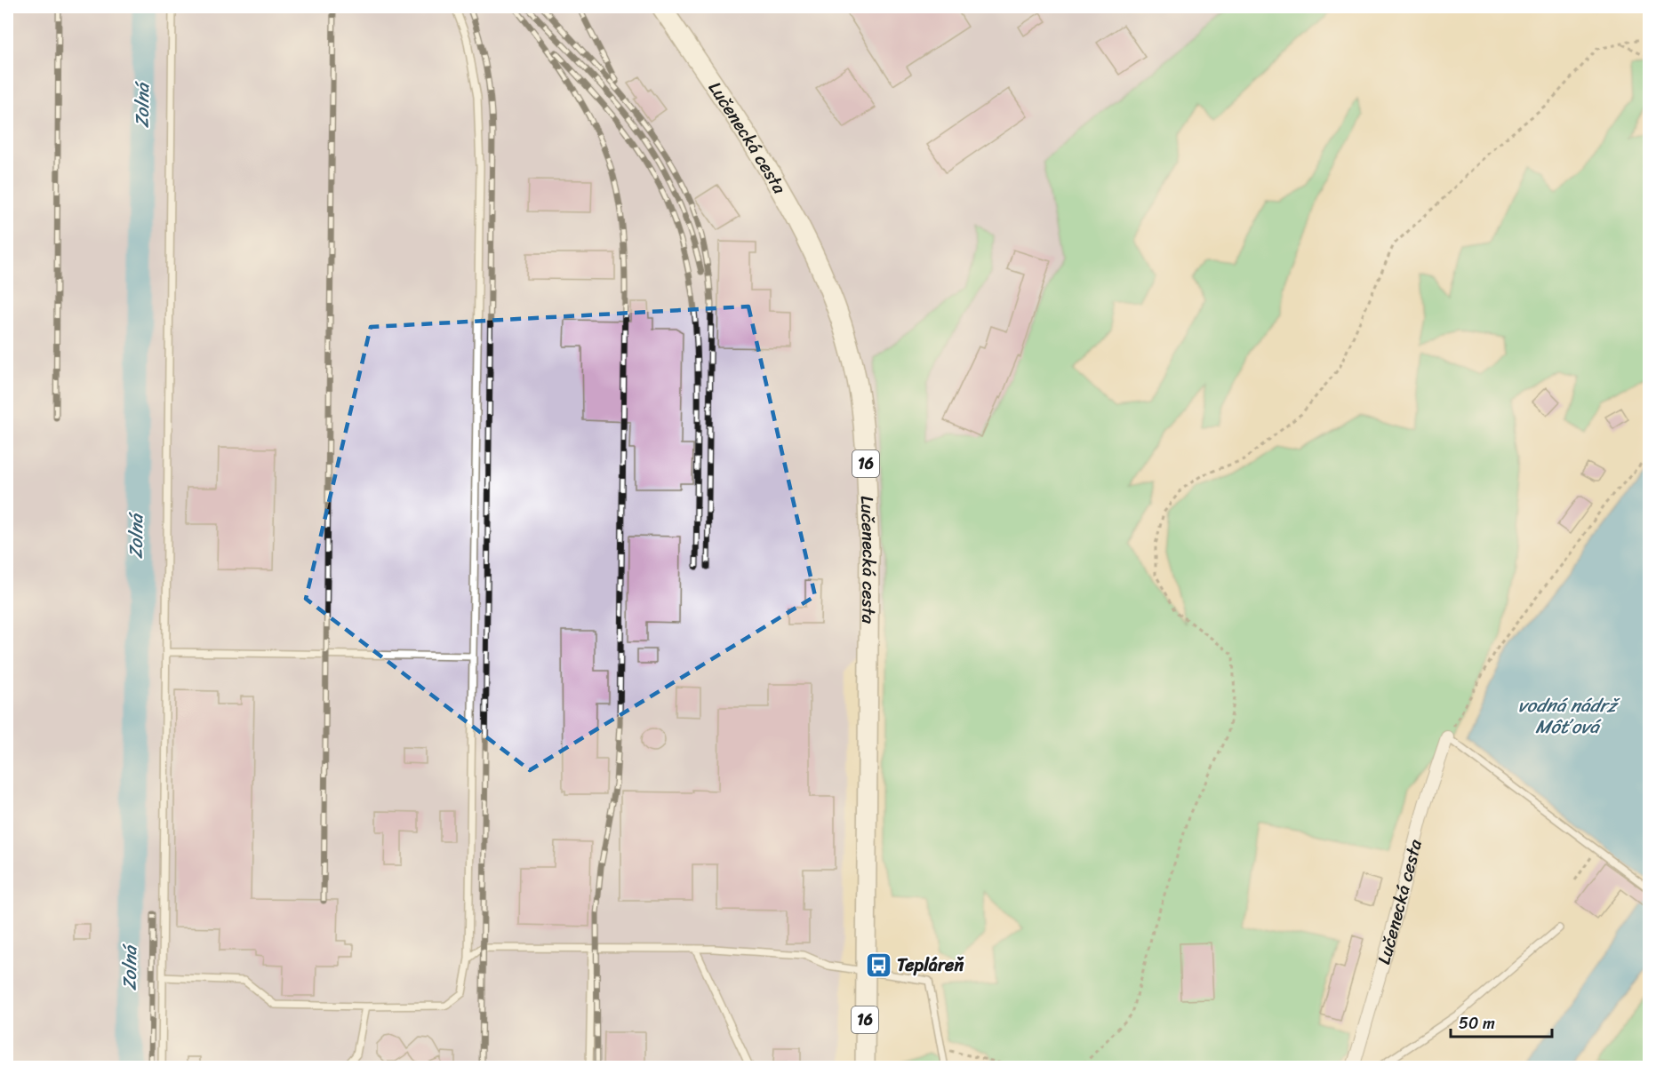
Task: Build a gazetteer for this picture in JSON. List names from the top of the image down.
{
  "streets": {
    "main road": ["Lučenecká cesta", "16"]
  },
  "water": ["Zolná", "vodná nádrž Môťová"],
  "places": {
    "bus stop": ["Tepláreň"]
  },
  "scale_bar": "50 m"
}
